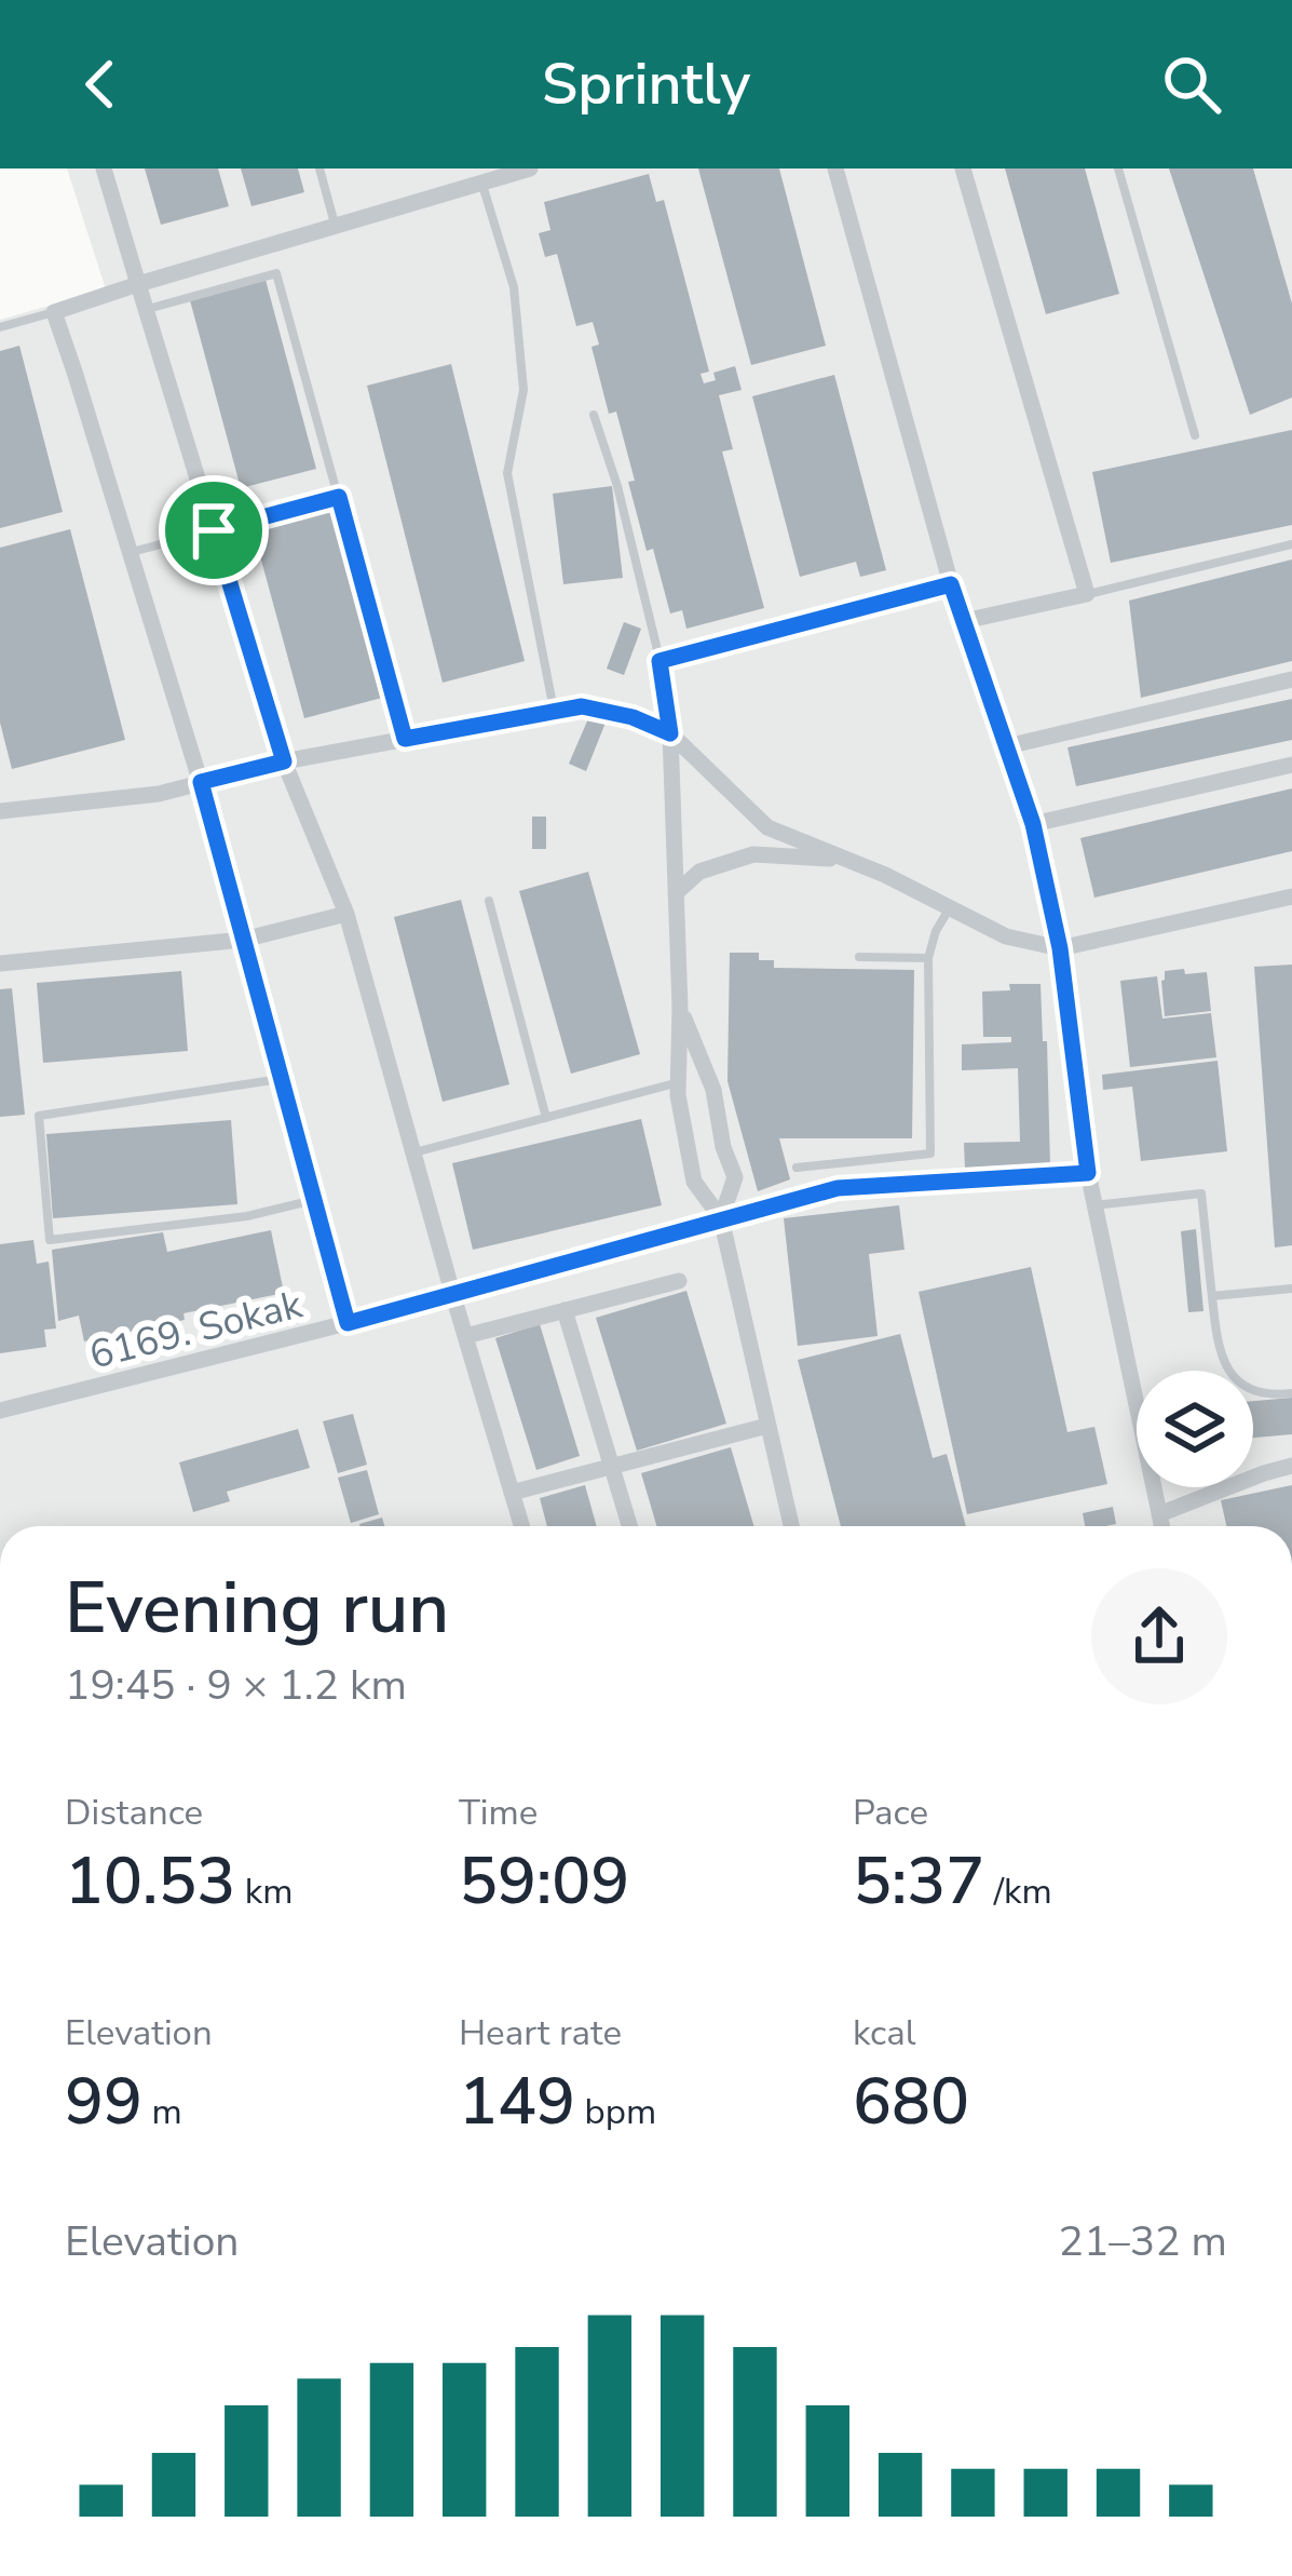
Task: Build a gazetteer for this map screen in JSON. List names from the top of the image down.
{
  "streets": {
    "street": ["6169. Sokak"]
  },
  "page": {
    "header": "Sprintly",
    "heading": ["Evening run", "19:45 · 9 × 1.2 km"],
    "stats": [
      ["Distance", "10.53 km"],
      ["Time", "59:09"],
      ["Pace", "5:37 /km"],
      ["Elevation", "99 m"],
      ["Heart rate", "149 bpm"],
      ["kcal", "680"]
    ],
    "chart": ["Elevation", "21–32 m"]
  }
}
